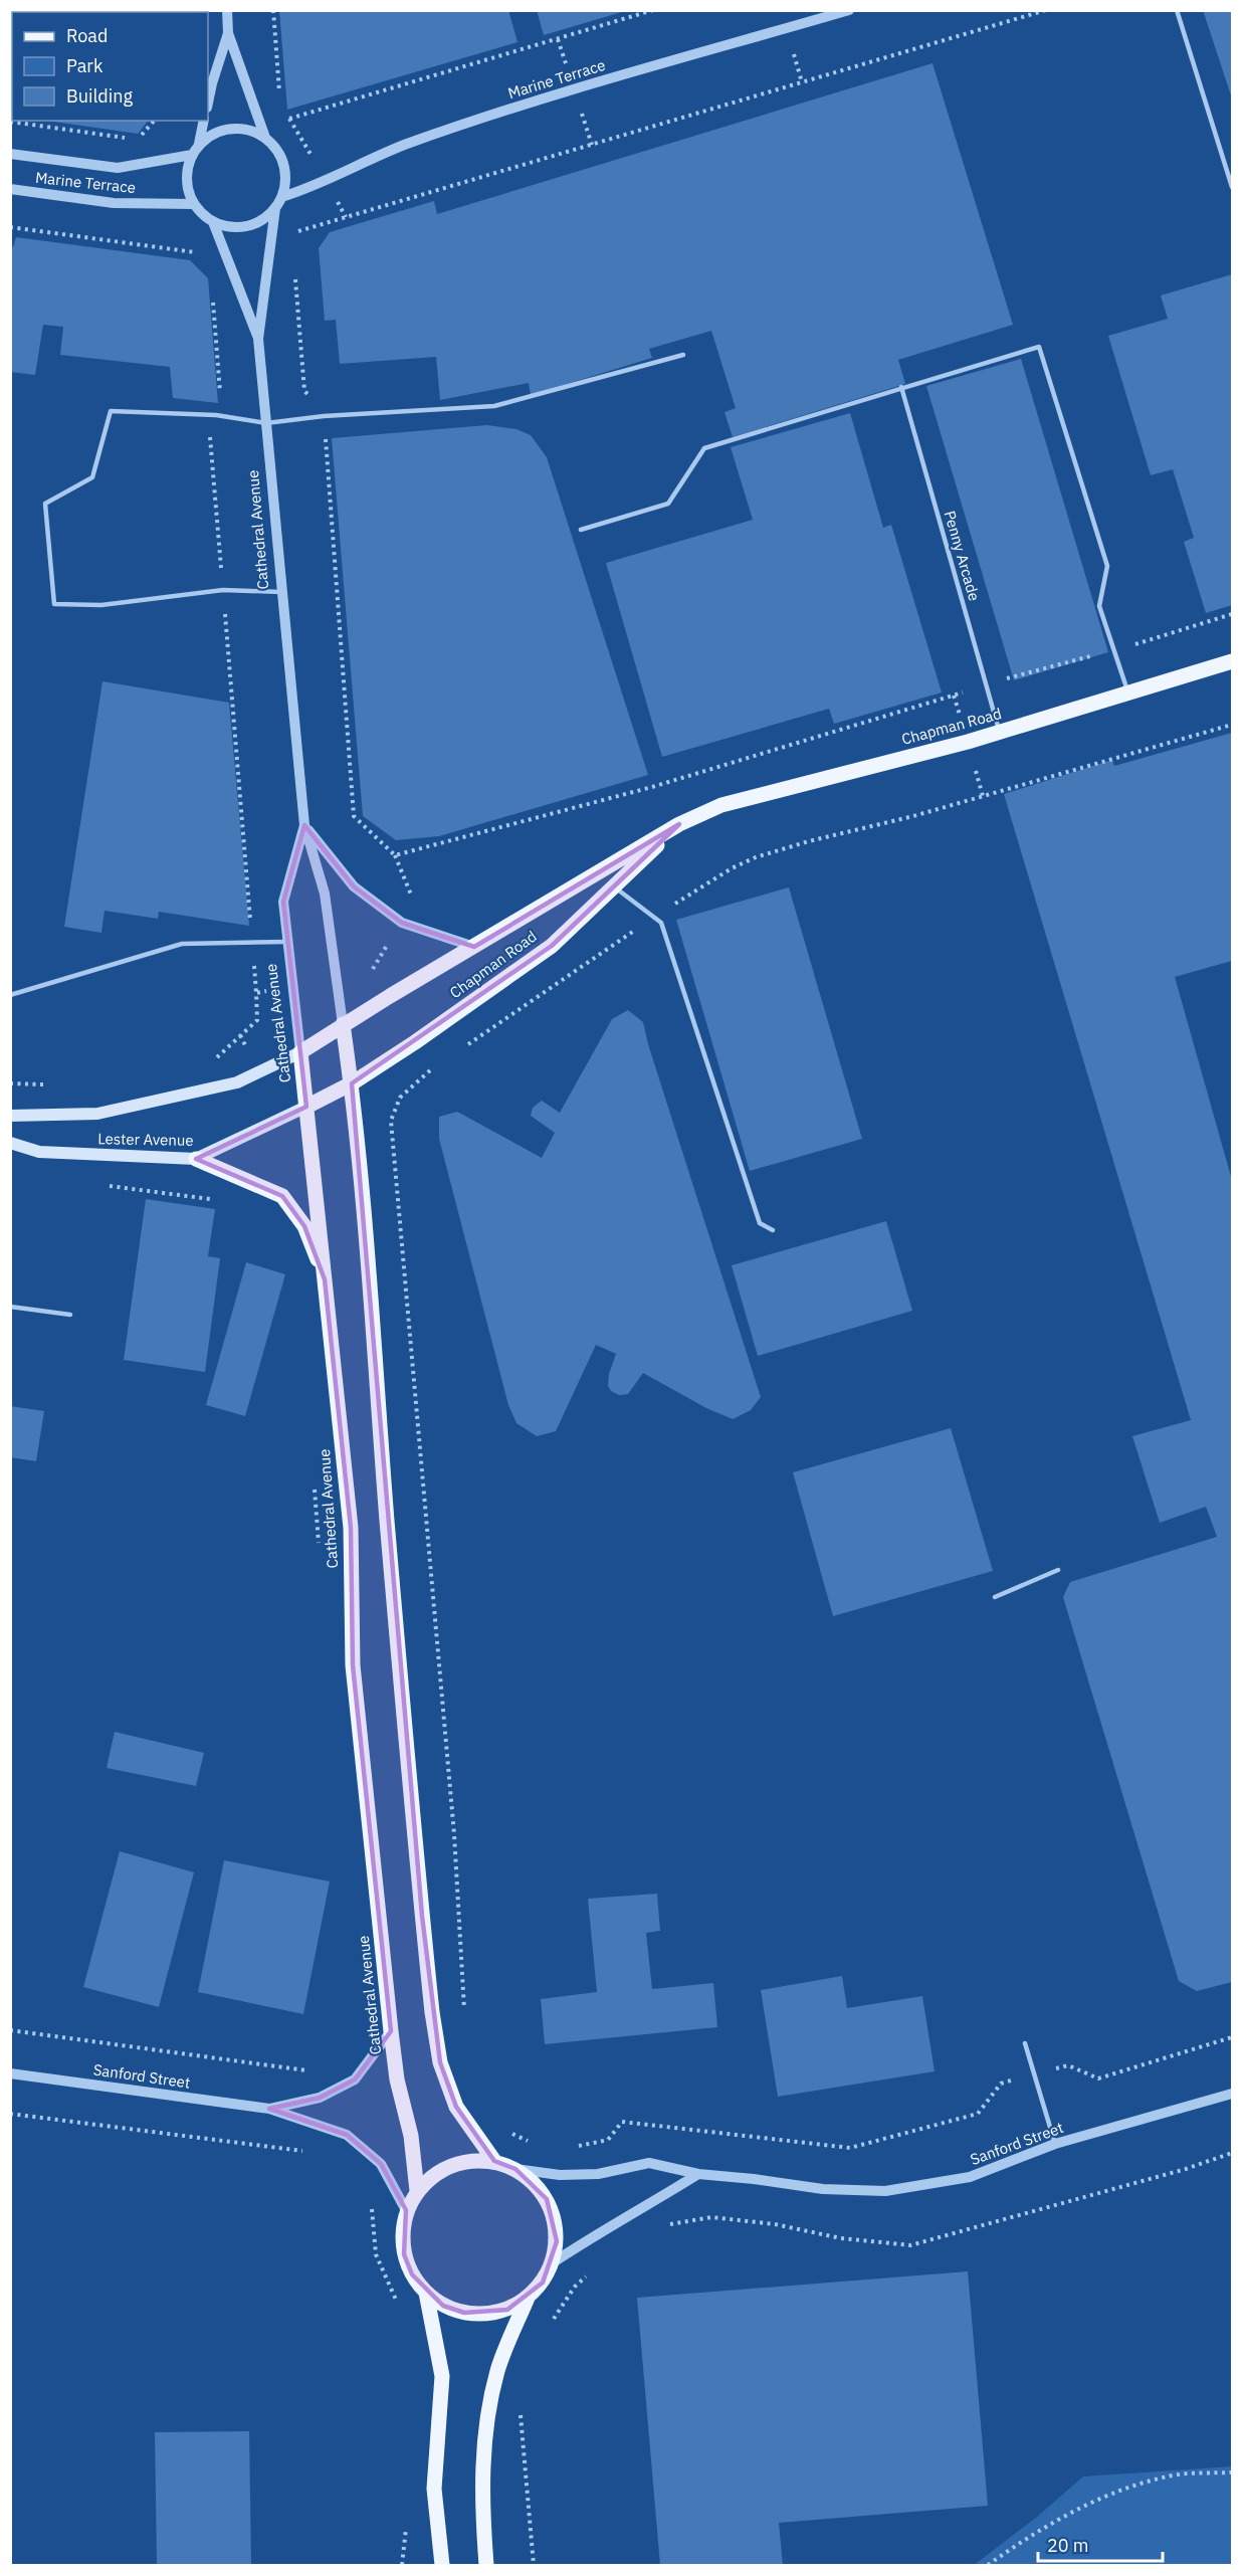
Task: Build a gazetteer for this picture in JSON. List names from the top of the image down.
{
  "streets": {
    "main road": ["Cathedral Avenue", "Chapman Road", "Lester Avenue"],
    "street": ["Marine Terrace", "Sanford Street"],
    "lane": ["Penny Arcade"]
  },
  "crossings": [
    ["Marine Terrace", "Cathedral Avenue"],
    ["Cathedral Avenue", "Chapman Road"],
    ["Cathedral Avenue", "Lester Avenue"],
    ["Cathedral Avenue", "Sanford Street"],
    ["Penny Arcade", "Chapman Road"],
    ["Chapman Road", "Lester Avenue"]
  ],
  "legend": ["Road", "Park", "Building"],
  "scale_bar": "20 m"
}
